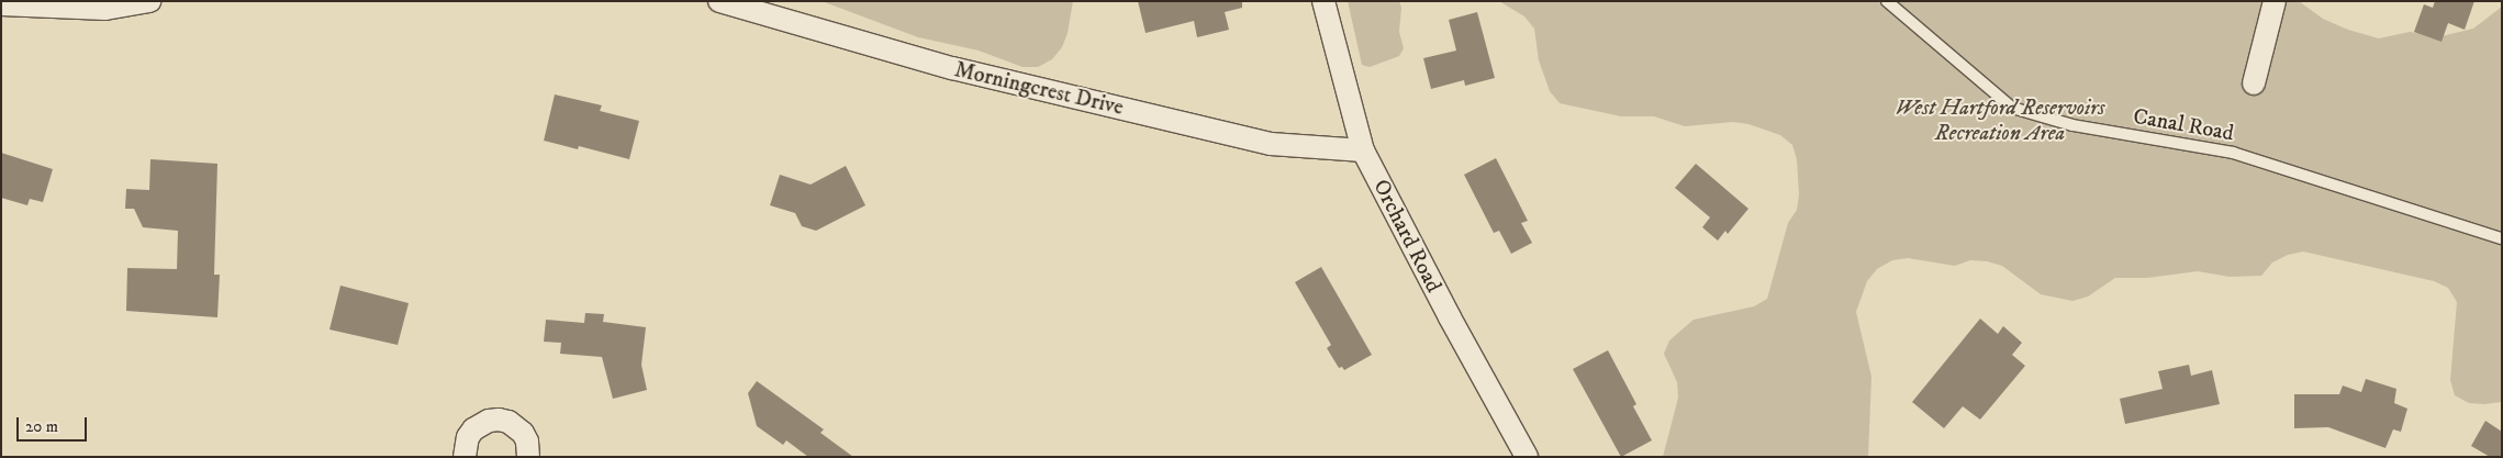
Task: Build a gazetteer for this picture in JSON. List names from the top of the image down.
{
  "streets": {
    "street": ["Morningcrest Drive", "Orchard Road"],
    "lane": ["Canal Road"]
  },
  "crossings": [
    ["Morningcrest Drive", "Orchard Road"]
  ],
  "parks": ["West Hartford Reservoirs Recreation Area"],
  "scale_bar": "20 m"
}
